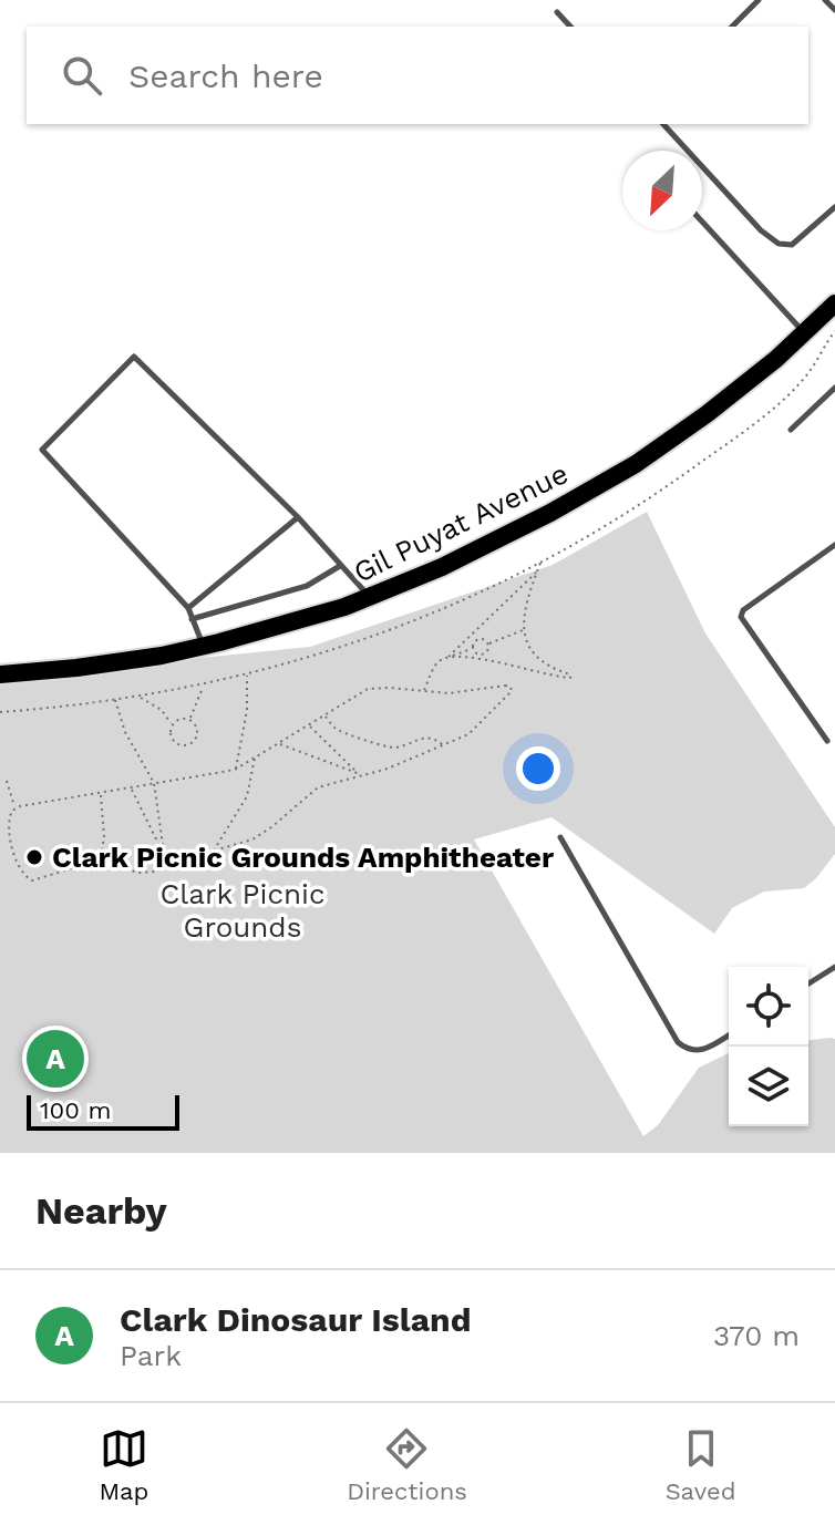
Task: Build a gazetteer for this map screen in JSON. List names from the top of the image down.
{
  "streets": {
    "main road": ["Gil Puyat Avenue"]
  },
  "parks": ["Clark Picnic Grounds"],
  "places": ["Clark Picnic Grounds Amphitheater"],
  "scale_bar": "100 m",
  "north": "bottom left",
  "page": {
    "search": "Search here",
    "pins": "A",
    "scale": "100 m",
    "heading": "Nearby",
    "list": [
      {
        "mark": "A",
        "name": "Clark Dinosaur Island",
        "note": "Park",
        "value": "370 m"
      }
    ],
    "nav": ["Map", "Directions", "Saved"]
  }
}
